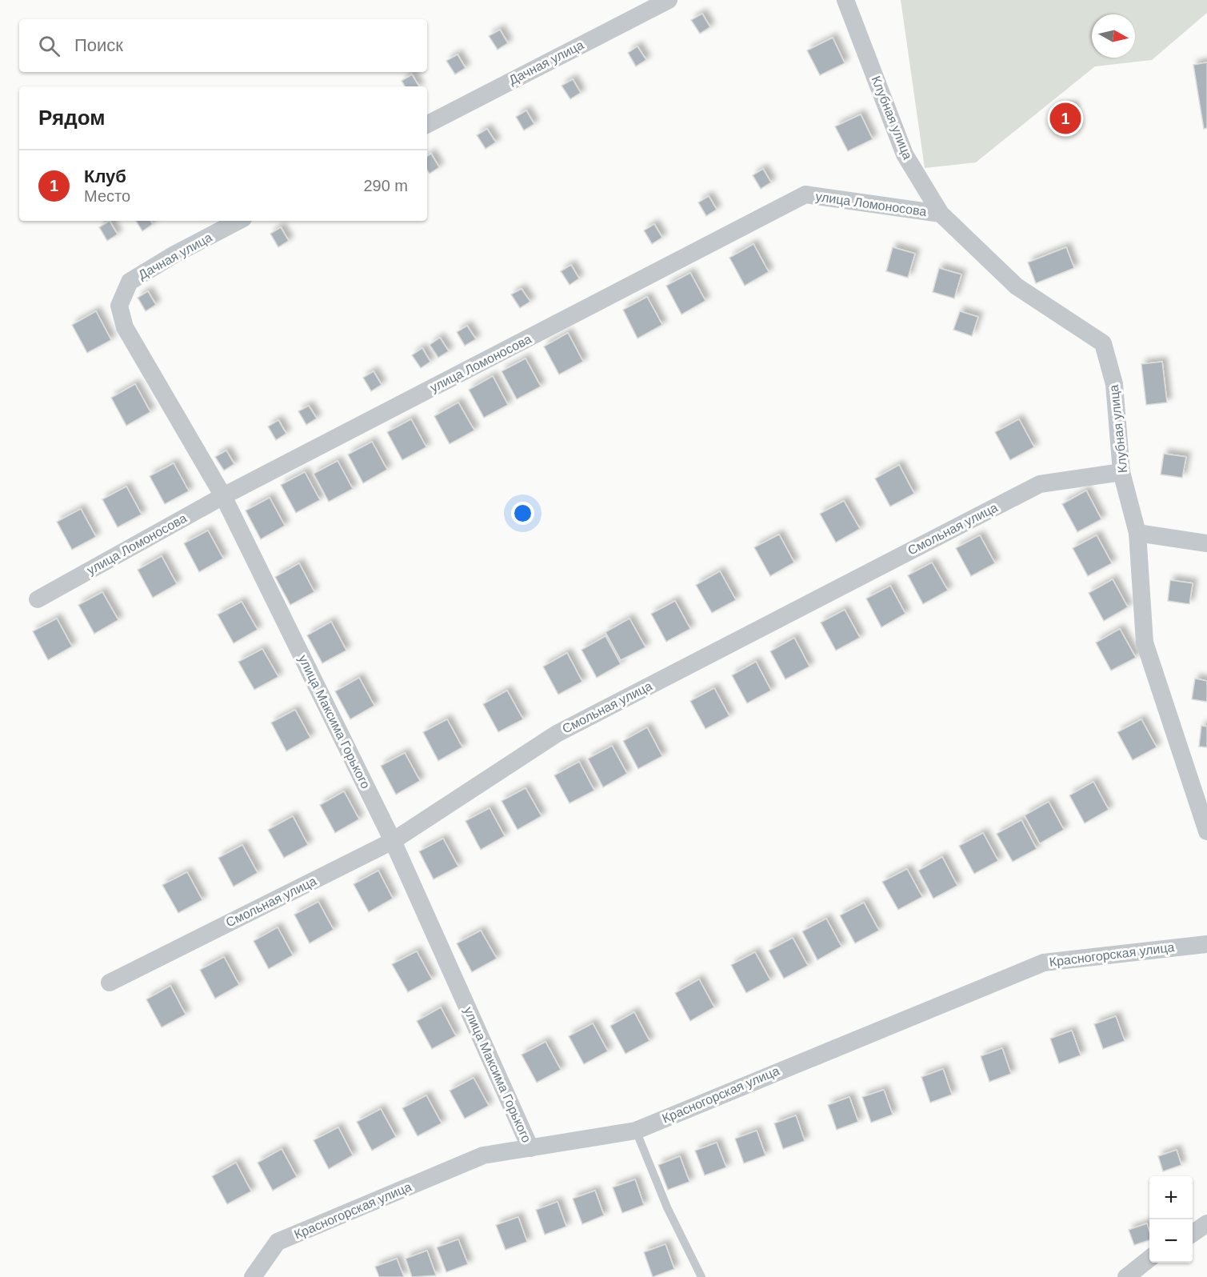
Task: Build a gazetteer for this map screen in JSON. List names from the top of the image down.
{
  "streets": {
    "street": [
      "Дачная улица",
      "Клубная улица",
      "улица Ломоносова",
      "Смольная улица",
      "улица Максима Горького",
      "Красногорская улица"
    ]
  },
  "crossings": [
    ["Дачная улица", "улица Максима Горького"],
    ["Клубная улица", "улица Ломоносова"],
    ["Клубная улица", "Смольная улица"],
    ["улица Ломоносова", "улица Максима Горького"],
    ["Смольная улица", "улица Максима Горького"],
    ["улица Максима Горького", "Красногорская улица"]
  ],
  "north": "right",
  "page": {
    "search": "Поиск",
    "heading": "Рядом",
    "pins": "1",
    "list": [
      {
        "mark": "1",
        "name": "Клуб",
        "note": "Место",
        "value": "290 m"
      }
    ],
    "map_buttons": ["+", "−"]
  }
}
